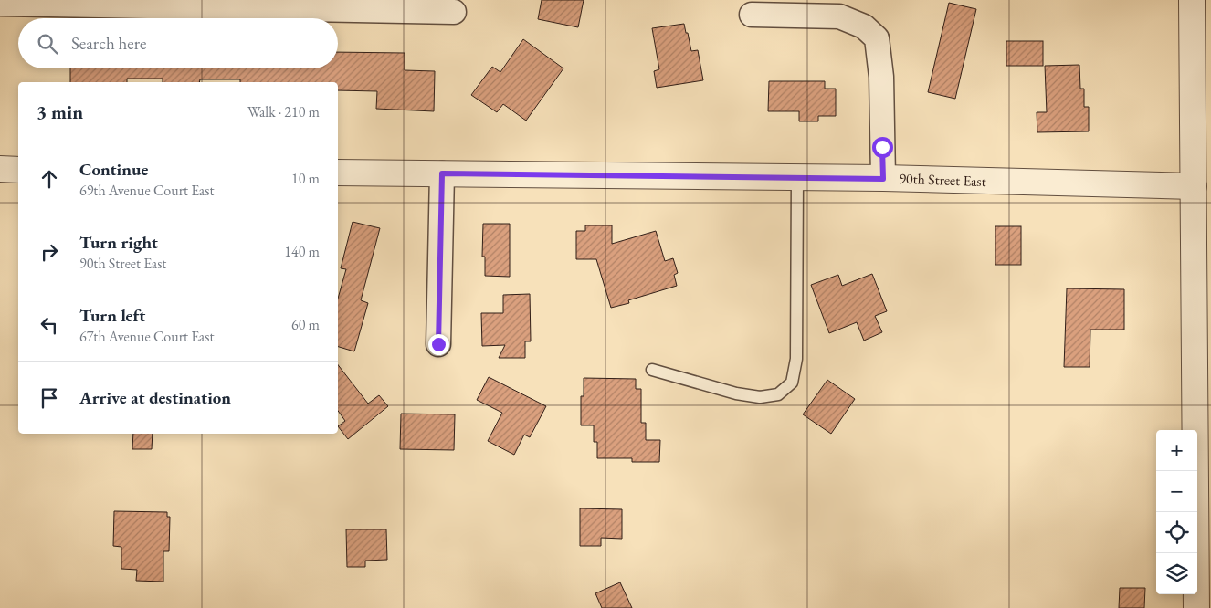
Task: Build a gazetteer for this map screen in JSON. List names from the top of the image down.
{
  "streets": {
    "street": ["90th Street East"]
  },
  "page": {
    "search": "Search here",
    "heading": ["3 min", "Walk · 210 m"],
    "list": [
      ["Continue", "69th Avenue Court East", "10 m"],
      ["Turn right", "90th Street East", "140 m"],
      ["Turn left", "67th Avenue Court East", "60 m"],
      "Arrive at destination"
    ],
    "map_buttons": ["+", "−"]
  }
}
